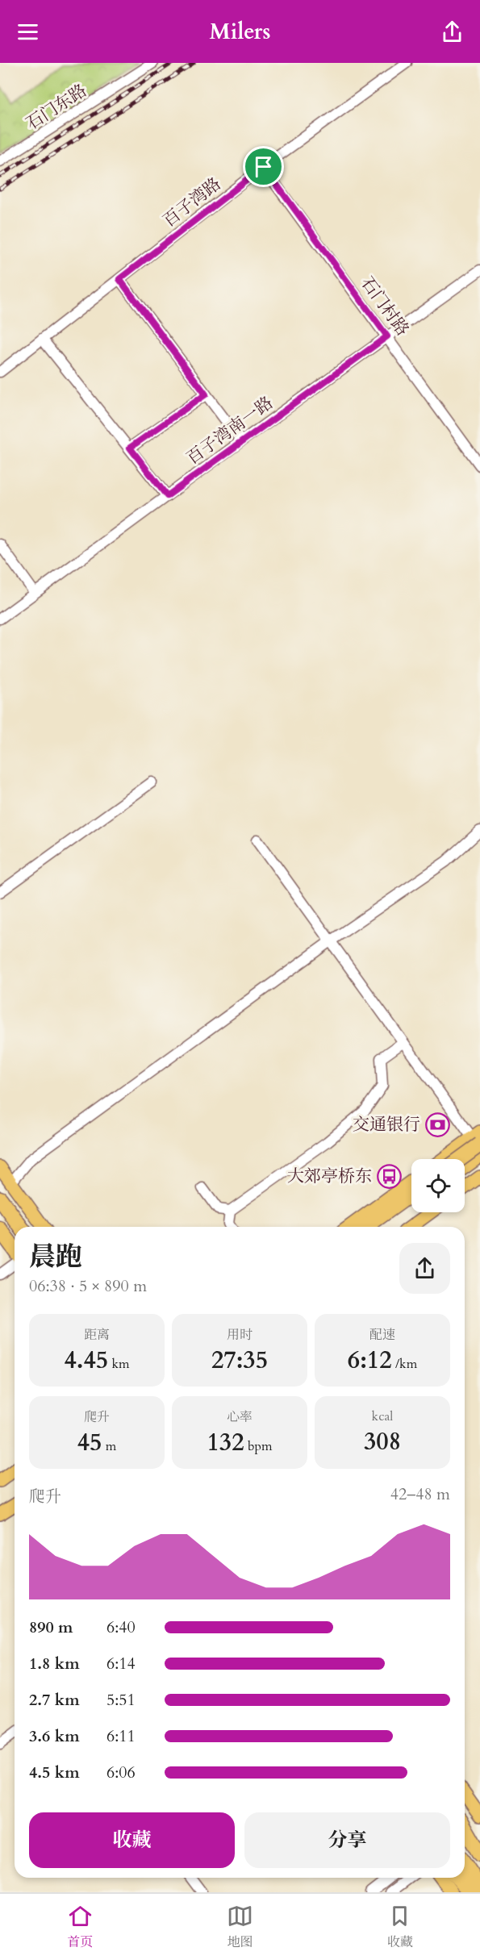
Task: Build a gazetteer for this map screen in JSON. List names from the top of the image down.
{
  "streets": {
    "street": [
      "石门东路",
      "百子湾路",
      "石门村路",
      "百子湾南一路"
    ]
  },
  "crossings": [
    ["百子湾路", "石门村路"],
    ["石门村路", "百子湾南一路"]
  ],
  "places": {
    "bank": ["交通银行"],
    "bus stop": ["大郊亭桥东"]
  },
  "page": {
    "header": "Milers",
    "heading": ["晨跑", "06:38 · 5 × 890 m"],
    "stats": [
      ["距离", "4.45 km"],
      ["用时", "27:35"],
      ["配速", "6:12 /km"],
      ["爬升", "45 m"],
      ["心率", "132 bpm"],
      ["kcal", "308"]
    ],
    "chart": ["爬升", "42–48 m"],
    "list": [
      {
        "name": "890 m",
        "note": "6:40"
      },
      {
        "name": "1.8 km",
        "note": "6:14"
      },
      {
        "name": "2.7 km",
        "note": "5:51"
      },
      {
        "name": "3.6 km",
        "note": "6:11"
      },
      {
        "name": "4.5 km",
        "note": "6:06"
      }
    ],
    "buttons": ["收藏", "分享"],
    "tabs": ["首页", "地图", "收藏"]
  }
}
